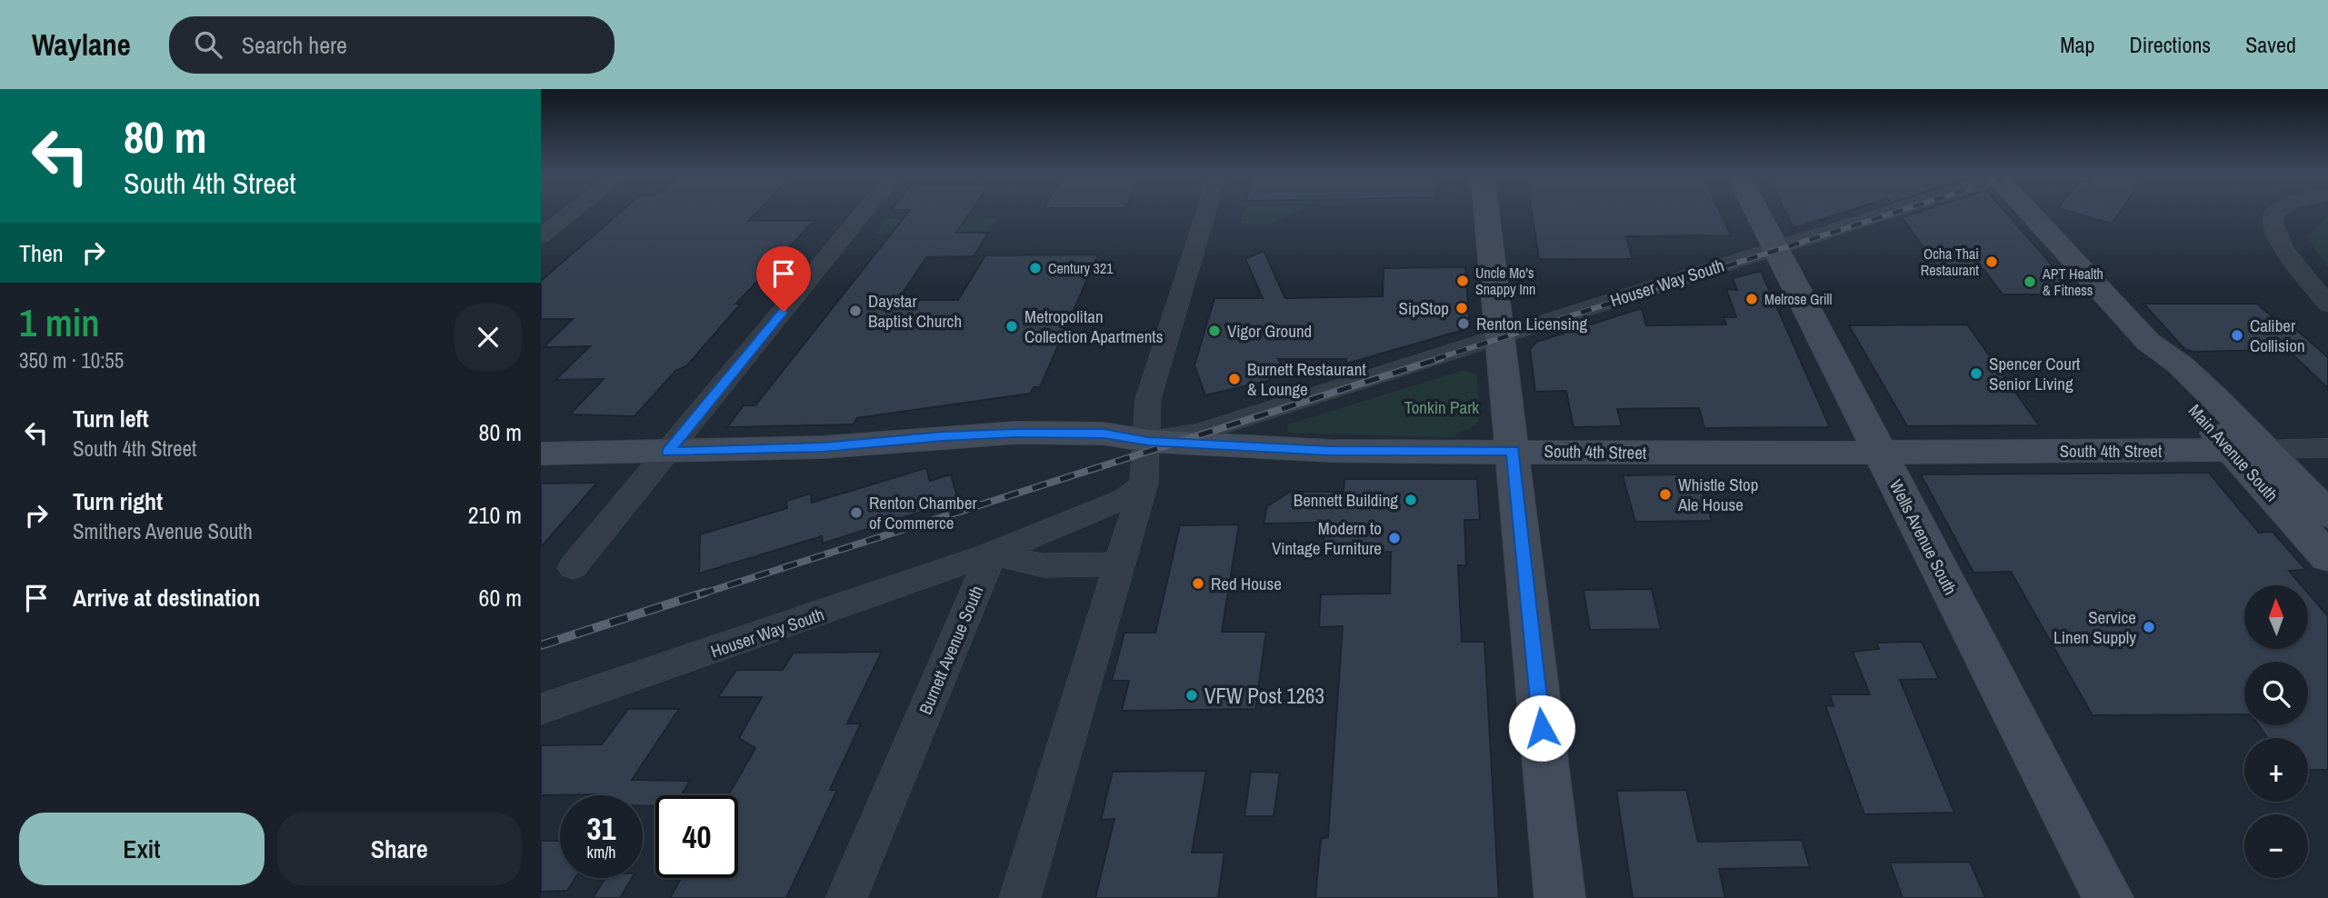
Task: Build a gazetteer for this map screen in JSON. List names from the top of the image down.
{
  "streets": {
    "street": [
      "Houser Way South",
      "South 4th Street",
      "Main Avenue South",
      "Wells Avenue South",
      "Burnett Avenue South"
    ]
  },
  "crossings": [
    ["Houser Way South", "South 4th Street"],
    ["Houser Way South", "Wells Avenue South"],
    ["Houser Way South", "Burnett Avenue South"],
    ["South 4th Street", "Main Avenue South"],
    ["South 4th Street", "Wells Avenue South"]
  ],
  "parks": ["Tonkin Park"],
  "places": [
    "Ocha Thai Restaurant",
    "Century 321",
    "Uncle Mo's Snappy Inn",
    "APT Health & Fitness",
    "Melrose Grill",
    "SipStop",
    "Daystar Baptist Church",
    "Renton Licensing",
    "Metropolitan Collection Apartments",
    "Vigor Ground",
    "Caliber Collision",
    "Spencer Court Senior Living",
    "Burnett Restaurant & Lounge",
    "Whistle Stop Ale House",
    "Bennett Building",
    "Renton Chamber of Commerce",
    "Modern to Vintage Furniture",
    "Red House",
    "Service Linen Supply",
    "VFW Post 1263"
  ],
  "north": "top",
  "page": {
    "header": "Waylane",
    "search": "Search here",
    "nav": ["Map", "Directions", "Saved"],
    "turn": ["80 m", "South 4th Street"],
    "then": "Then",
    "heading": ["1 min", "350 m · 10:55"],
    "list": [
      {
        "name": "Turn left",
        "note": "South 4th Street",
        "value": "80 m"
      },
      {
        "name": "Turn right",
        "note": "Smithers Avenue South",
        "value": "210 m"
      },
      {
        "name": "Arrive at destination",
        "value": "60 m"
      }
    ],
    "map_buttons": ["+", "−"],
    "speed": "31 km/h",
    "limit": "40",
    "buttons": ["Exit", "Share"]
  }
}
